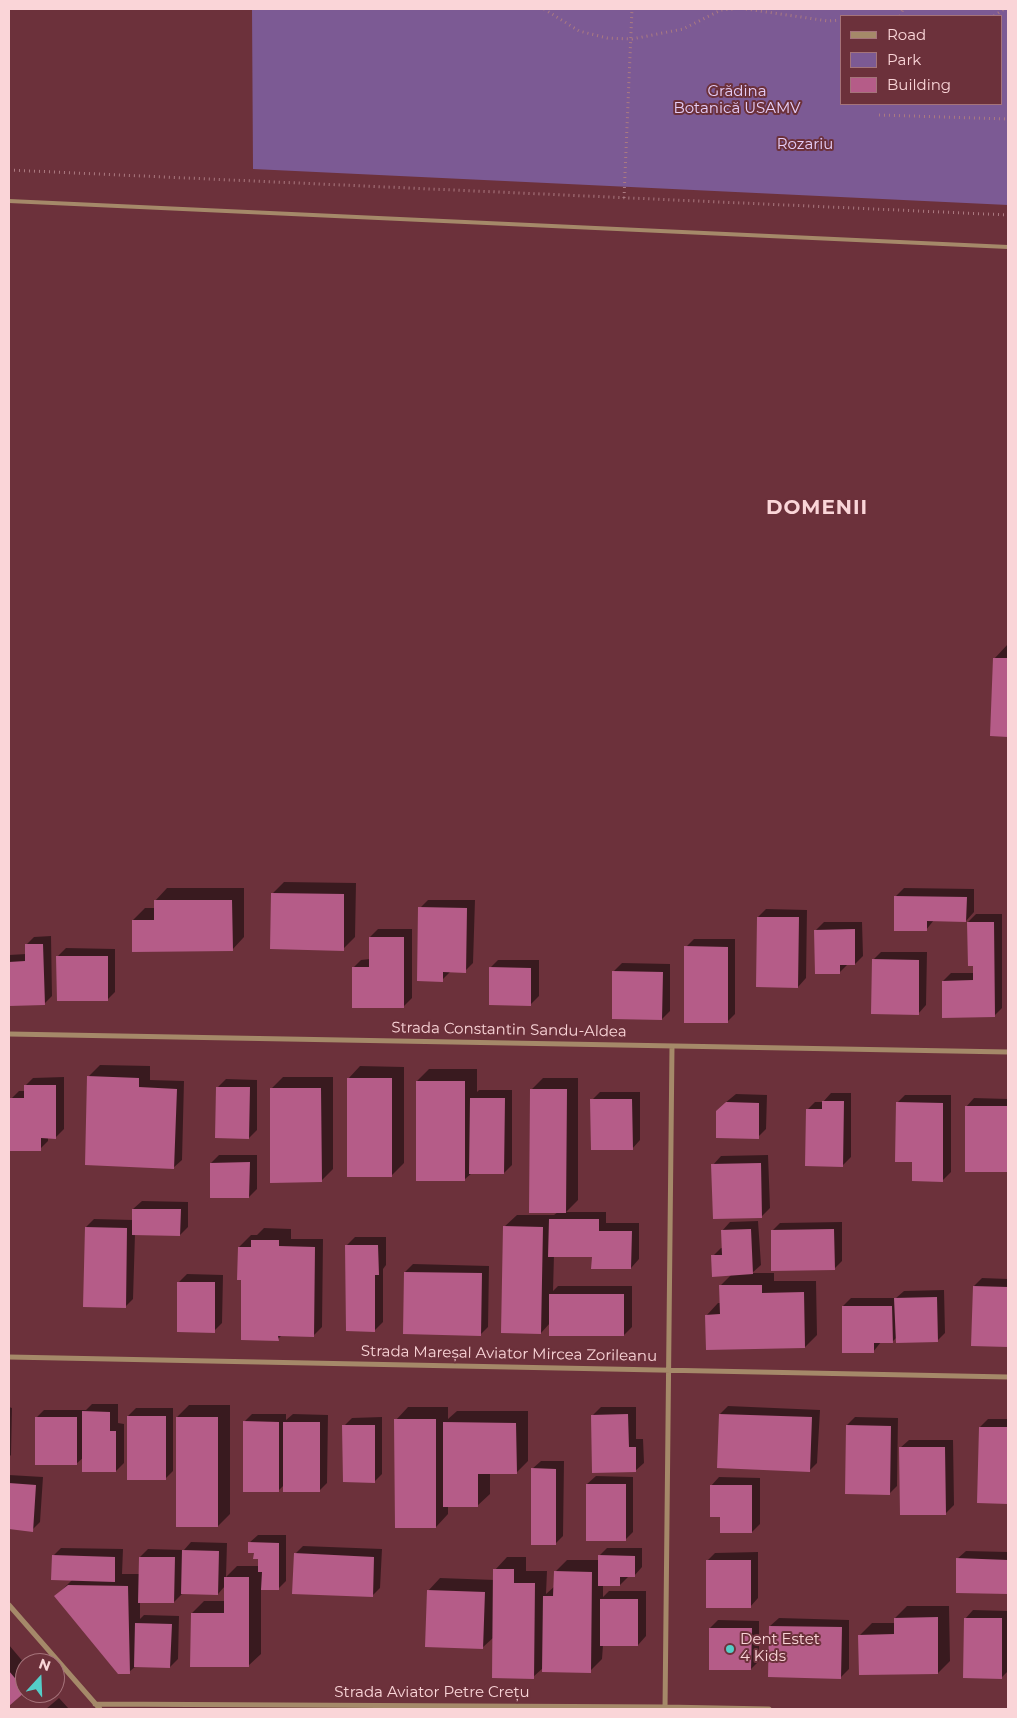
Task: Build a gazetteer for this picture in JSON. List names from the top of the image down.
{
  "streets": {
    "street": ["Strada Constantin Sandu-Aldea", "Strada Mareșal Aviator Mircea Zorileanu", "Strada Aviator Petre Crețu"]
  },
  "districts": ["DOMENII"],
  "parks": ["Grădina Botanică USAMV", "Rozariu"],
  "places": ["Dent Estet 4 Kids"],
  "legend": ["Road", "Park", "Building"],
  "north": "top"
}
